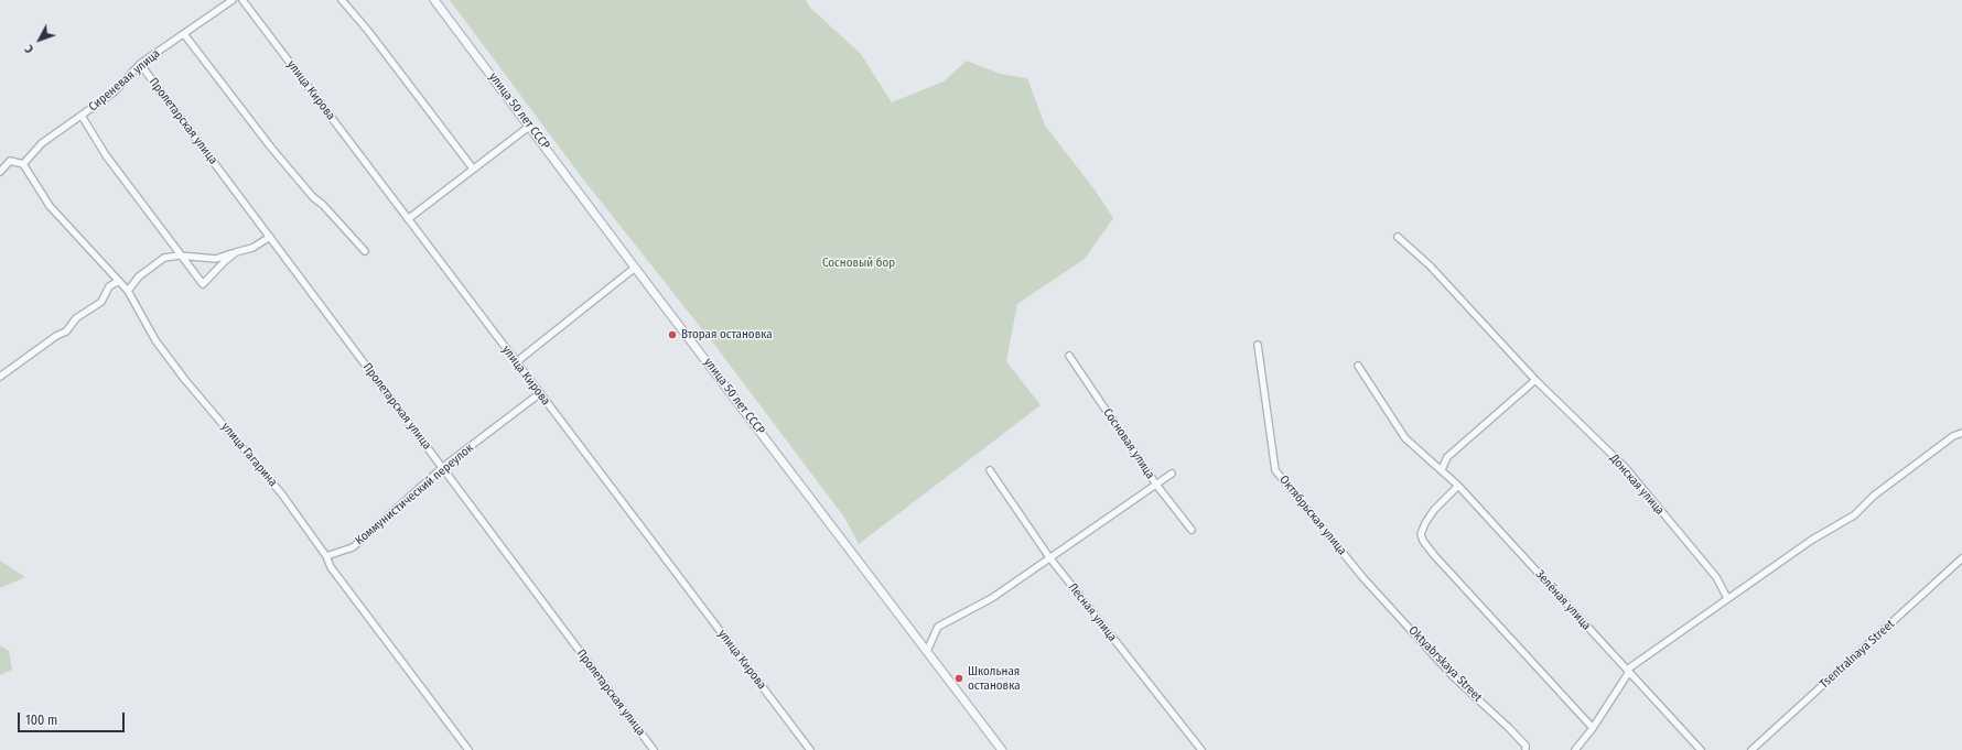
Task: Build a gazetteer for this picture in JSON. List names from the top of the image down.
{
  "streets": {
    "street": [
      "Сиреневая улица",
      "улица Кирова",
      "улица 50 лет СССР",
      "Пролетарская улица",
      "Сосновая улица",
      "улица Гагарина",
      "Донская улица",
      "Коммунистический переулок",
      "Зелёная улица",
      "Лесная улица",
      "Tsentralnaya Street",
      "Oktyabrskaya Street"
    ]
  },
  "crossings": [
    ["Сиреневая улица", "Пролетарская улица"],
    ["Сиреневая улица", "улица Гагарина"],
    ["улица Кирова", "Коммунистический переулок"],
    ["Пролетарская улица", "Коммунистический переулок"],
    ["улица Гагарина", "Коммунистический переулок"]
  ],
  "parks": ["Сосновый бор"],
  "places": ["Вторая остановка", "Школьная остановка"],
  "scale_bar": "100 m",
  "north": "bottom left"
}
